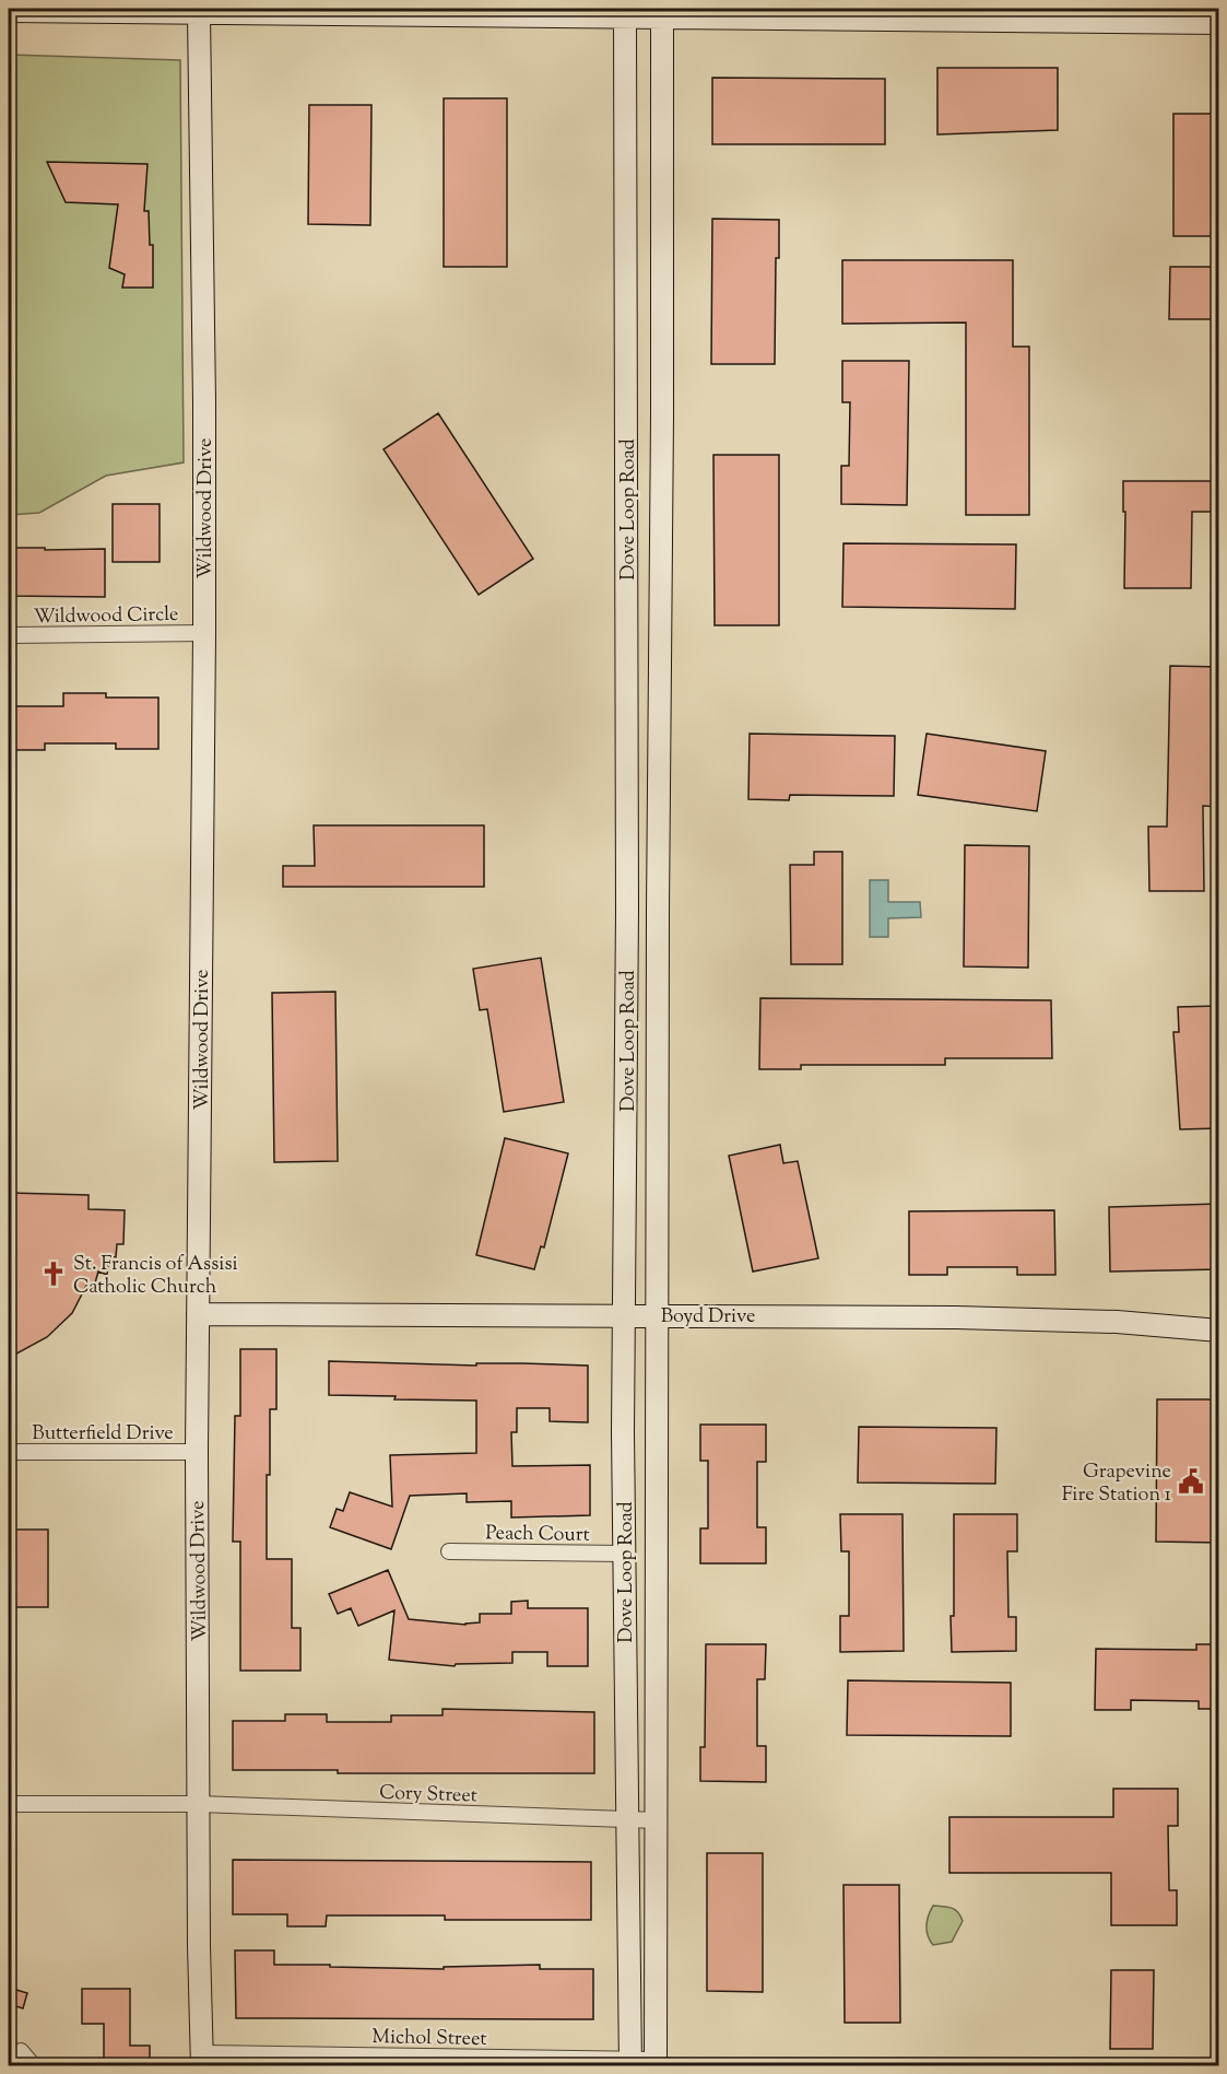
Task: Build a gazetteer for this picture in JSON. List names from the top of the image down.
{
  "streets": {
    "main road": ["Wildwood Drive", "Dove Loop Road", "Boyd Drive"],
    "street": [
      "Wildwood Circle",
      "Butterfield Drive",
      "Peach Court",
      "Cory Street",
      "Michol Street"
    ]
  },
  "crossings": [
    ["Wildwood Drive", "Wildwood Circle"],
    ["Wildwood Drive", "Boyd Drive"],
    ["Wildwood Drive", "Butterfield Drive"],
    ["Wildwood Drive", "Cory Street"],
    ["Wildwood Drive", "Michol Street"],
    ["Dove Loop Road", "Boyd Drive"],
    ["Dove Loop Road", "Peach Court"],
    ["Dove Loop Road", "Cory Street"],
    ["Dove Loop Road", "Michol Street"]
  ],
  "places": {
    "church": ["St. Francis of Assisi Catholic Church"],
    "public building": ["Grapevine Fire Station 1"]
  }
}
